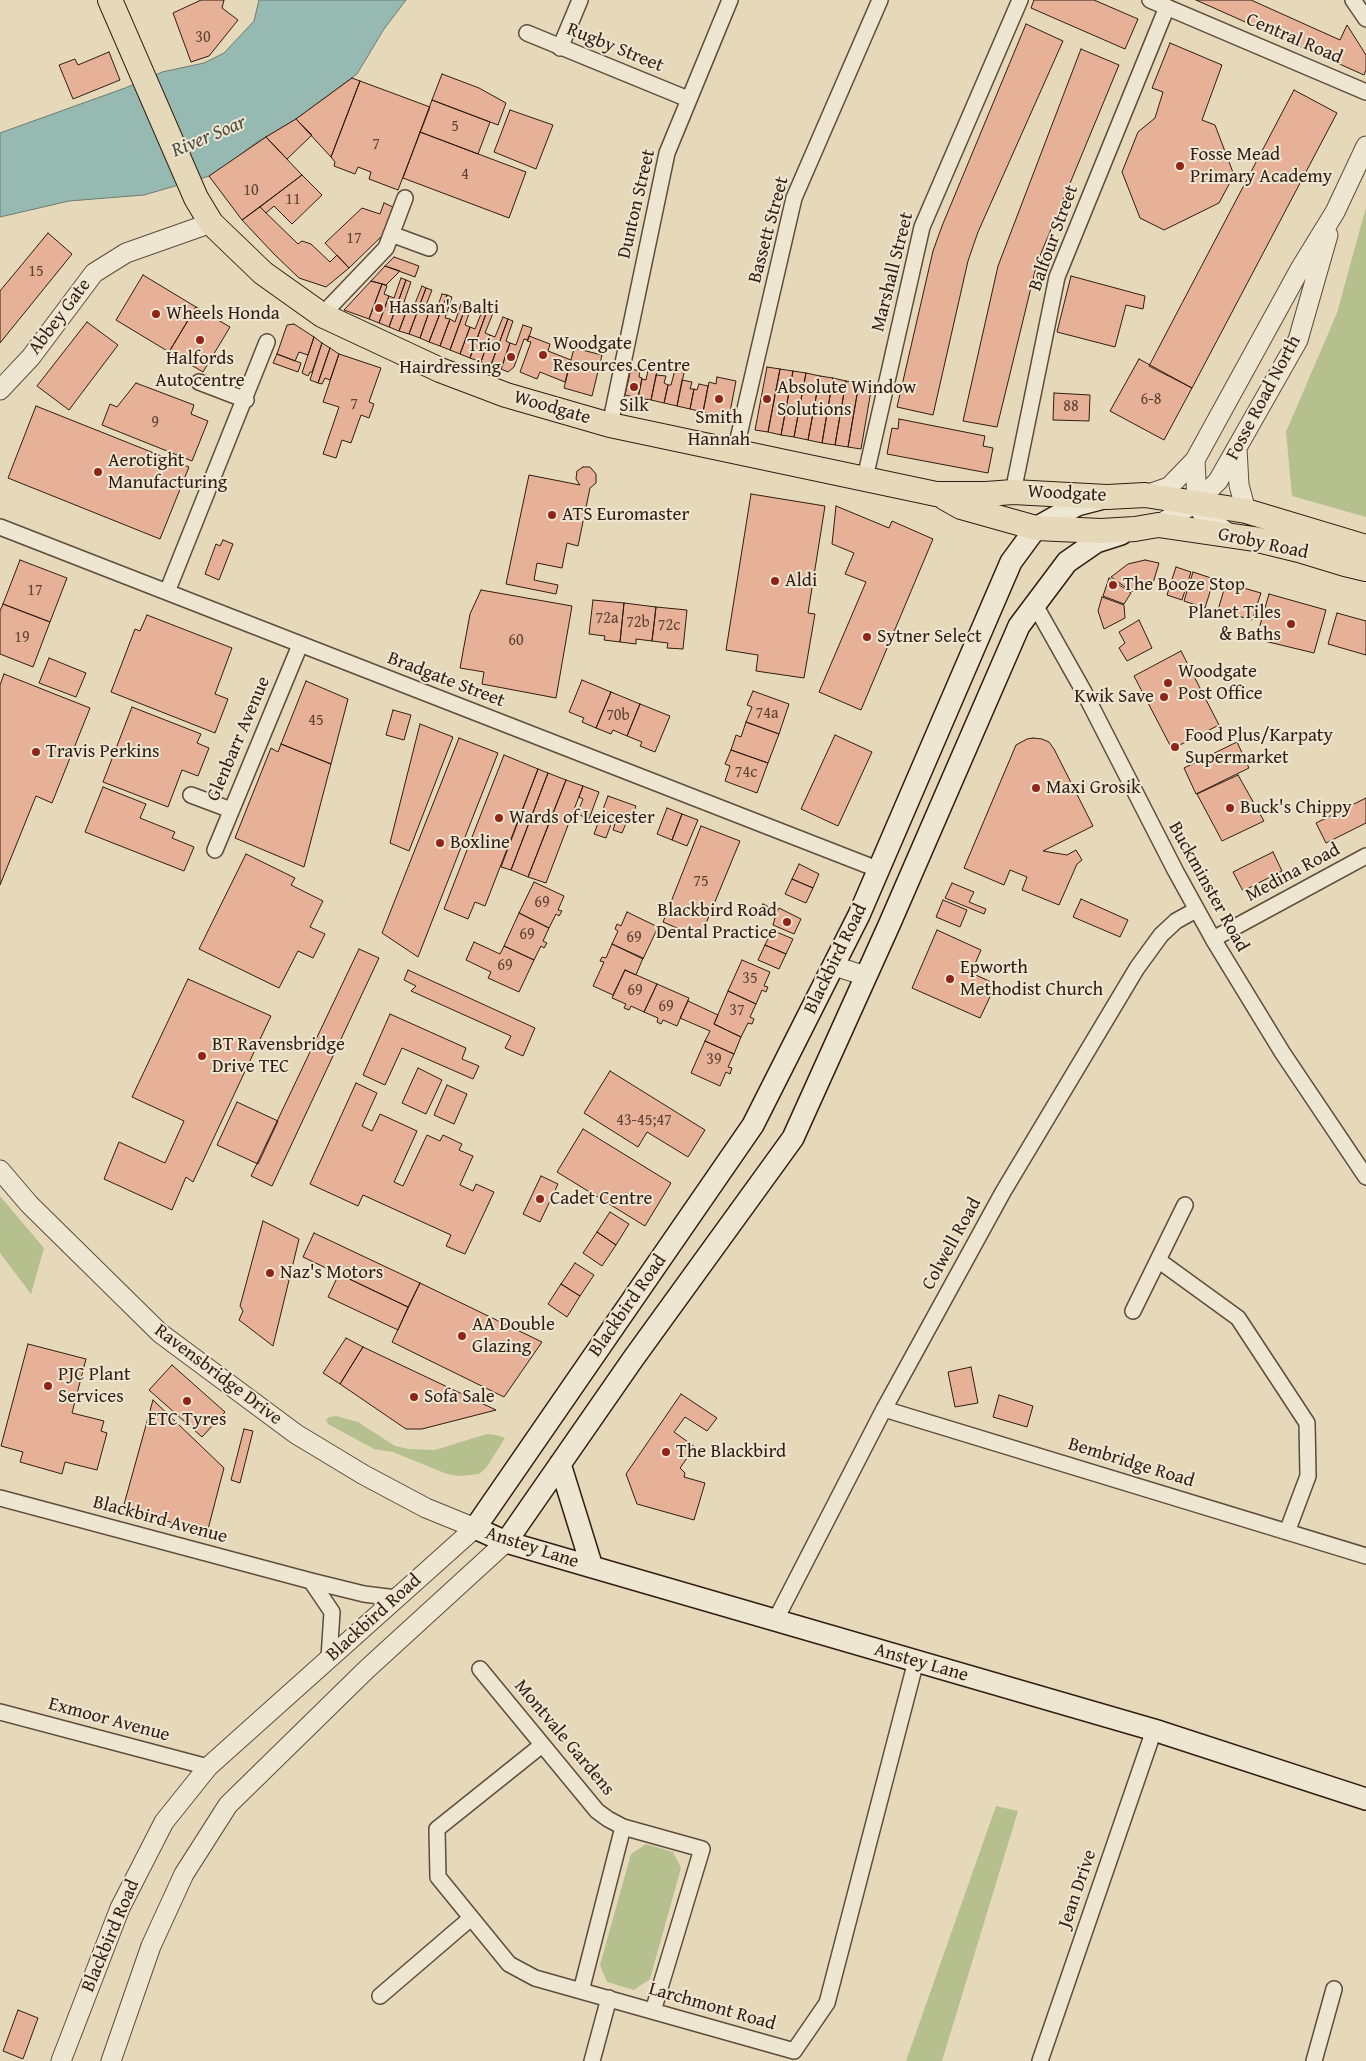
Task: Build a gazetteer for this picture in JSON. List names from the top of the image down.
{
  "streets": {
    "main road": [
      "Woodgate",
      "Groby Road",
      "Blackbird Road",
      "Anstey Lane"
    ],
    "street": [
      "Central Road",
      "Rugby Street",
      "Dunton Street",
      "Bassett Street",
      "Balfour Street",
      "Marshall Street",
      "Abbey Gate",
      "Fosse Road North",
      "Bradgate Street",
      "Glenbarr Avenue",
      "Medina Road",
      "Buckminster Road",
      "Colwell Road",
      "Ravensbridge Drive",
      "Bembridge Road",
      "Blackbird Avenue",
      "Exmoor Avenue",
      "Montvale Gardens",
      "Jean Drive",
      "Larchmont Road"
    ]
  },
  "crossings": [
    ["Central Road", "Balfour Street"],
    ["Rugby Street", "Dunton Street"],
    ["Dunton Street", "Woodgate"],
    ["Bassett Street", "Woodgate"],
    ["Balfour Street", "Woodgate"],
    ["Marshall Street", "Woodgate"],
    ["Abbey Gate", "Woodgate"],
    ["Fosse Road North", "Woodgate"],
    ["Fosse Road North", "Groby Road"],
    ["Woodgate", "Groby Road"],
    ["Woodgate", "Blackbird Road"],
    ["Bradgate Street", "Glenbarr Avenue"],
    ["Bradgate Street", "Blackbird Road"],
    ["Medina Road", "Buckminster Road"],
    ["Buckminster Road", "Blackbird Road"],
    ["Buckminster Road", "Colwell Road"],
    ["Blackbird Road", "Ravensbridge Drive"],
    ["Blackbird Road", "Blackbird Avenue"],
    ["Blackbird Road", "Anstey Lane"],
    ["Blackbird Road", "Exmoor Avenue"],
    ["Colwell Road", "Bembridge Road"],
    ["Colwell Road", "Anstey Lane"],
    ["Ravensbridge Drive", "Anstey Lane"],
    ["Anstey Lane", "Jean Drive"],
    ["Anstey Lane", "Larchmont Road"],
    ["Montvale Gardens", "Larchmont Road"]
  ],
  "water": ["River Soar"],
  "places": [
    "Fosse Mead Primary Academy",
    "Hassan's Balti",
    "Wheels Honda",
    "Halfords Autocentre",
    "Woodgate Resources Centre",
    "Trio Hairdressing",
    "Silk",
    "Smith Hannah",
    "Absolute Window Solutions",
    "Aerotight Manufacturing",
    "ATS Euromaster",
    "Aldi",
    "The Booze Stop",
    "Planet Tiles & Baths",
    "Sytner Select",
    "Woodgate Post Office",
    "Kwik Save",
    "Food Plus/Karpaty Supermarket",
    "Travis Perkins",
    "Maxi Grosik",
    "Buck's Chippy",
    "Wards of Leicester",
    "Boxline",
    "Blackbird Road Dental Practice",
    "Epworth Methodist Church",
    "BT Ravensbridge Drive TEC",
    "Cadet Centre",
    "Naz's Motors",
    "AA Double Glazing",
    "PJC Plant Services",
    "Sofa Sale",
    "ETC Tyres",
    "The Blackbird"
  ],
  "house_numbers": [
    "30",
    "5",
    "7",
    "4",
    "10",
    "11",
    "17",
    "15",
    "6-8",
    "7",
    "88",
    "9",
    "17",
    "72a",
    "72b",
    "72c",
    "19",
    "60",
    "74a",
    "70b",
    "45",
    "74c",
    "75",
    "69",
    "69",
    "69",
    "69",
    "35",
    "69",
    "69",
    "37",
    "39",
    "43-45;47"
  ]
}
